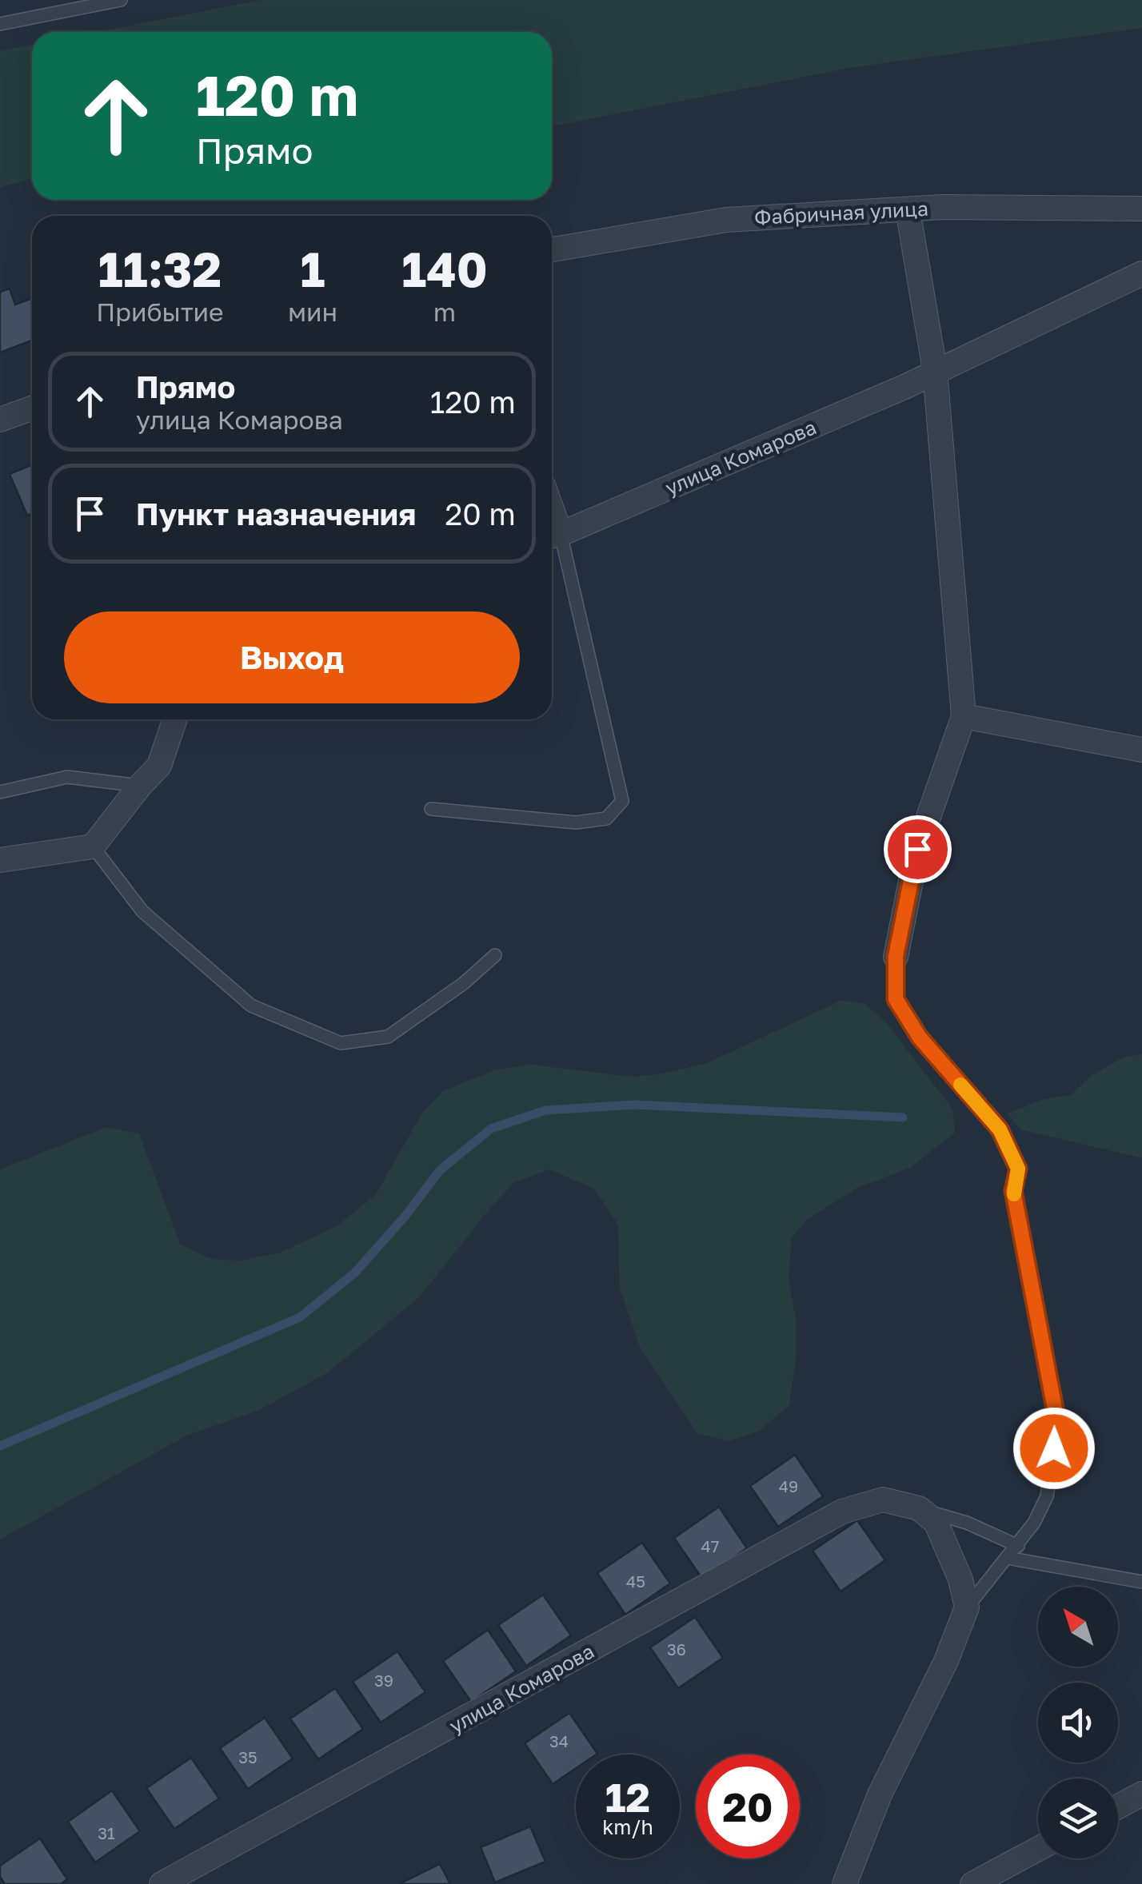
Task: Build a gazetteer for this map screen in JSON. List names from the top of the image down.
{
  "streets": {
    "street": ["Фабричная улица", "улица Комарова"]
  },
  "house_numbers": [
    "49",
    "47",
    "45",
    "36",
    "39",
    "34",
    "35",
    "31"
  ],
  "north": "top left",
  "page": {
    "turn": ["120 m", "Прямо"],
    "eta": [
      "11:32",
      "Прибытие",
      "1",
      "мин",
      "140",
      "m"
    ],
    "list": [
      {
        "name": "Прямо",
        "note": "улица Комарова",
        "value": "120 m"
      },
      {
        "name": "Пункт назначения",
        "value": "20 m"
      }
    ],
    "buttons": "Выход",
    "speed": "12 km/h",
    "limit": "20"
  }
}
